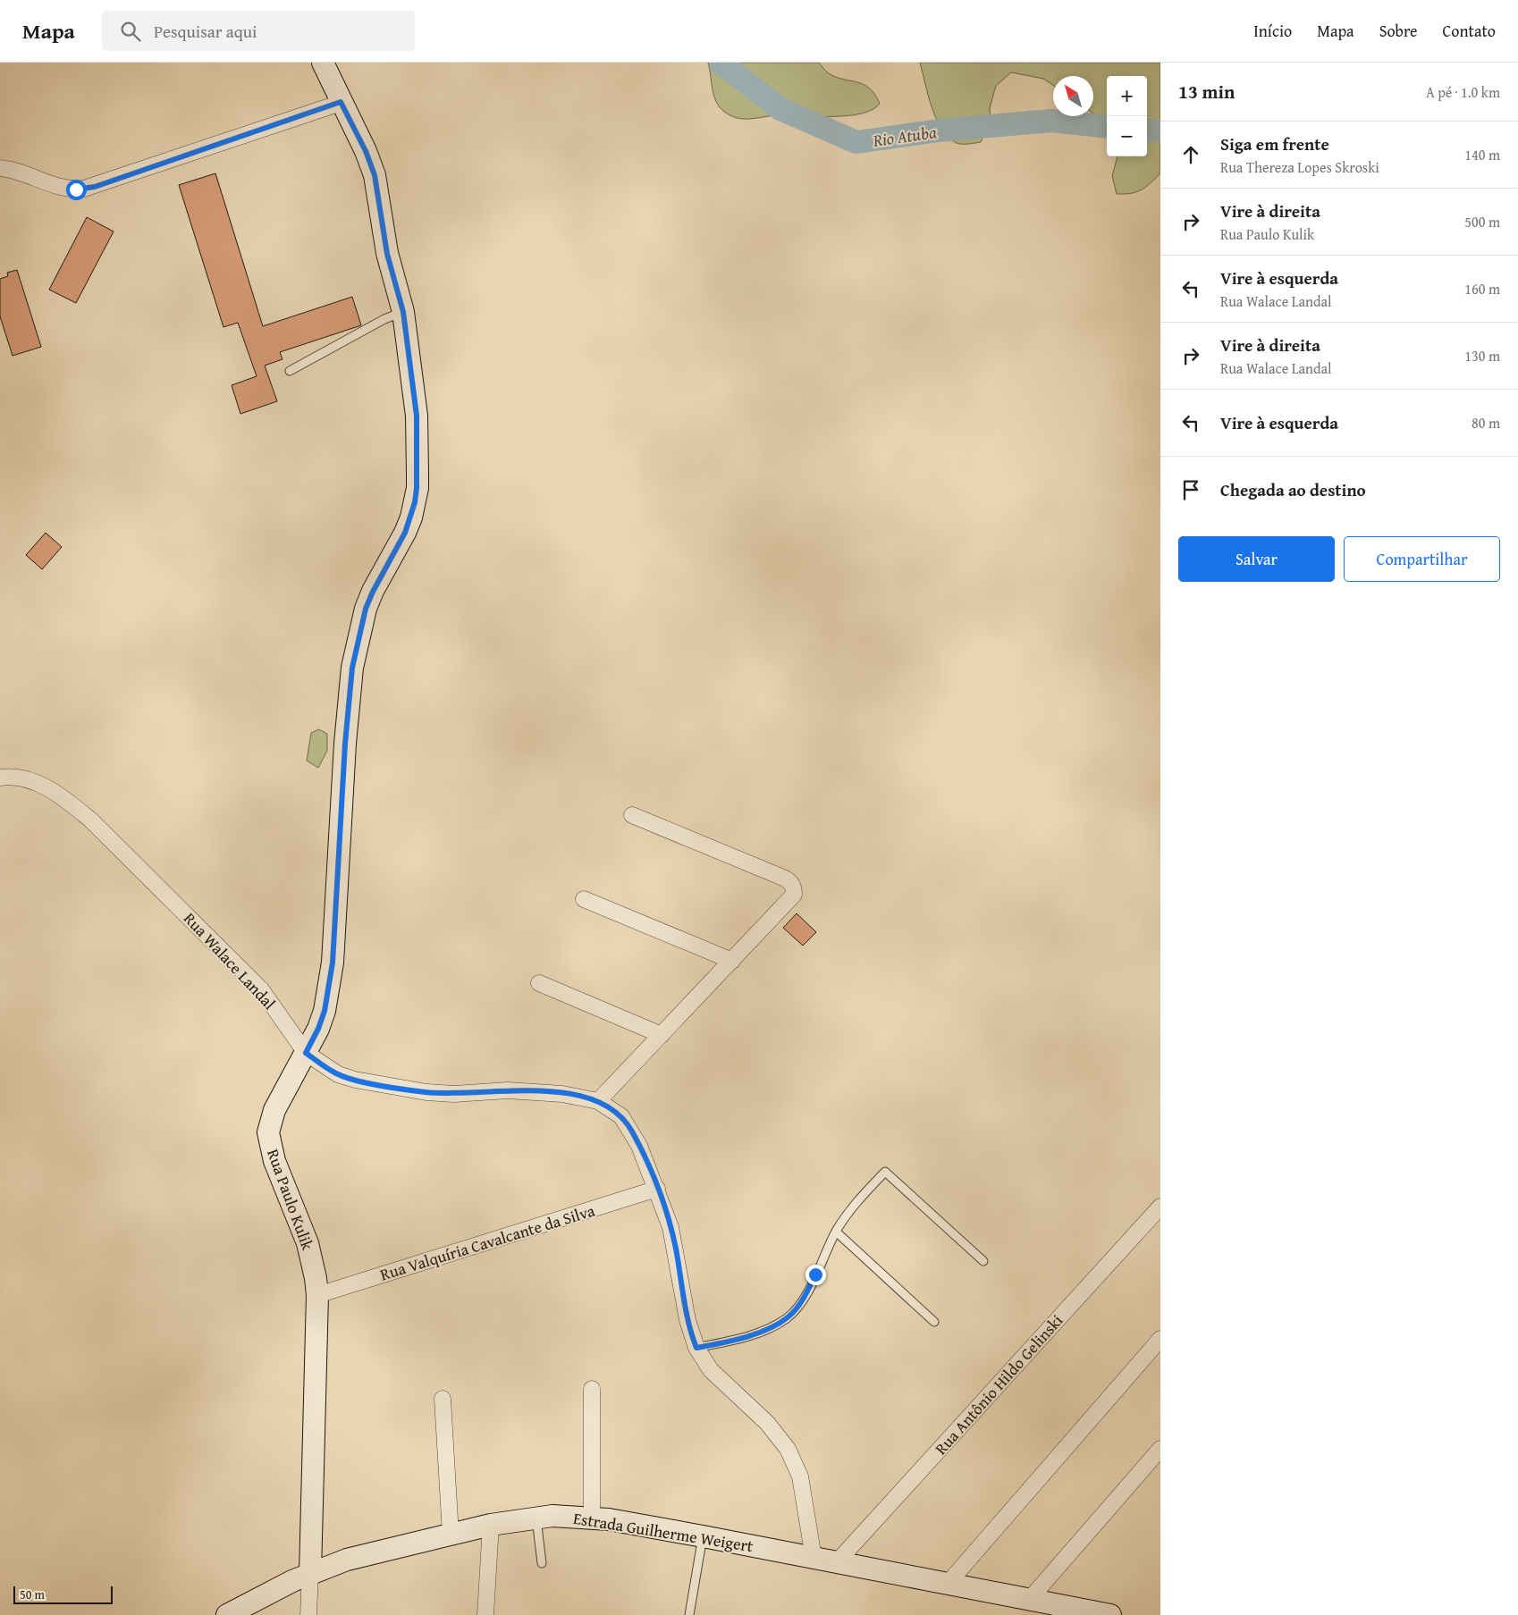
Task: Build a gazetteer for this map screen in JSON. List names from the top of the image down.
{
  "streets": {
    "street": [
      "Rua Walace Landal",
      "Rua Paulo Kulik",
      "Rua Valquíria Cavalcante da Silva",
      "Rua Antônio Hildo Gelinski",
      "Estrada Guilherme Weigert"
    ]
  },
  "crossings": [
    ["Rua Walace Landal", "Rua Paulo Kulik"],
    ["Rua Walace Landal", "Rua Valquíria Cavalcante da Silva"],
    ["Rua Walace Landal", "Estrada Guilherme Weigert"],
    ["Rua Paulo Kulik", "Rua Valquíria Cavalcante da Silva"],
    ["Rua Paulo Kulik", "Estrada Guilherme Weigert"],
    ["Rua Antônio Hildo Gelinski", "Estrada Guilherme Weigert"]
  ],
  "water": ["Rio Atuba"],
  "scale_bar": "50 m",
  "north": "top left",
  "page": {
    "header": "Mapa",
    "search": "Pesquisar aqui",
    "nav": [
      "Início",
      "Mapa",
      "Sobre",
      "Contato"
    ],
    "heading": ["13 min", "A pé · 1.0 km"],
    "map_buttons": ["+", "−"],
    "list": [
      ["Siga em frente", "Rua Thereza Lopes Skroski", "140 m"],
      ["Vire à direita", "Rua Paulo Kulik", "500 m"],
      ["Vire à esquerda", "Rua Walace Landal", "160 m"],
      ["Vire à direita", "Rua Walace Landal", "130 m"],
      ["Vire à esquerda", "80 m"],
      "Chegada ao destino"
    ],
    "buttons": ["Salvar", "Compartilhar"],
    "scale": "50 m"
  }
}
